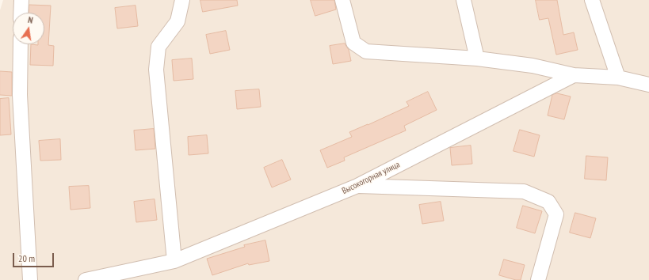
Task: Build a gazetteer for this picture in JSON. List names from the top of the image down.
{
  "streets": {
    "street": ["Высокогорная улица"]
  },
  "scale_bar": "20 m",
  "north": "top"
}
